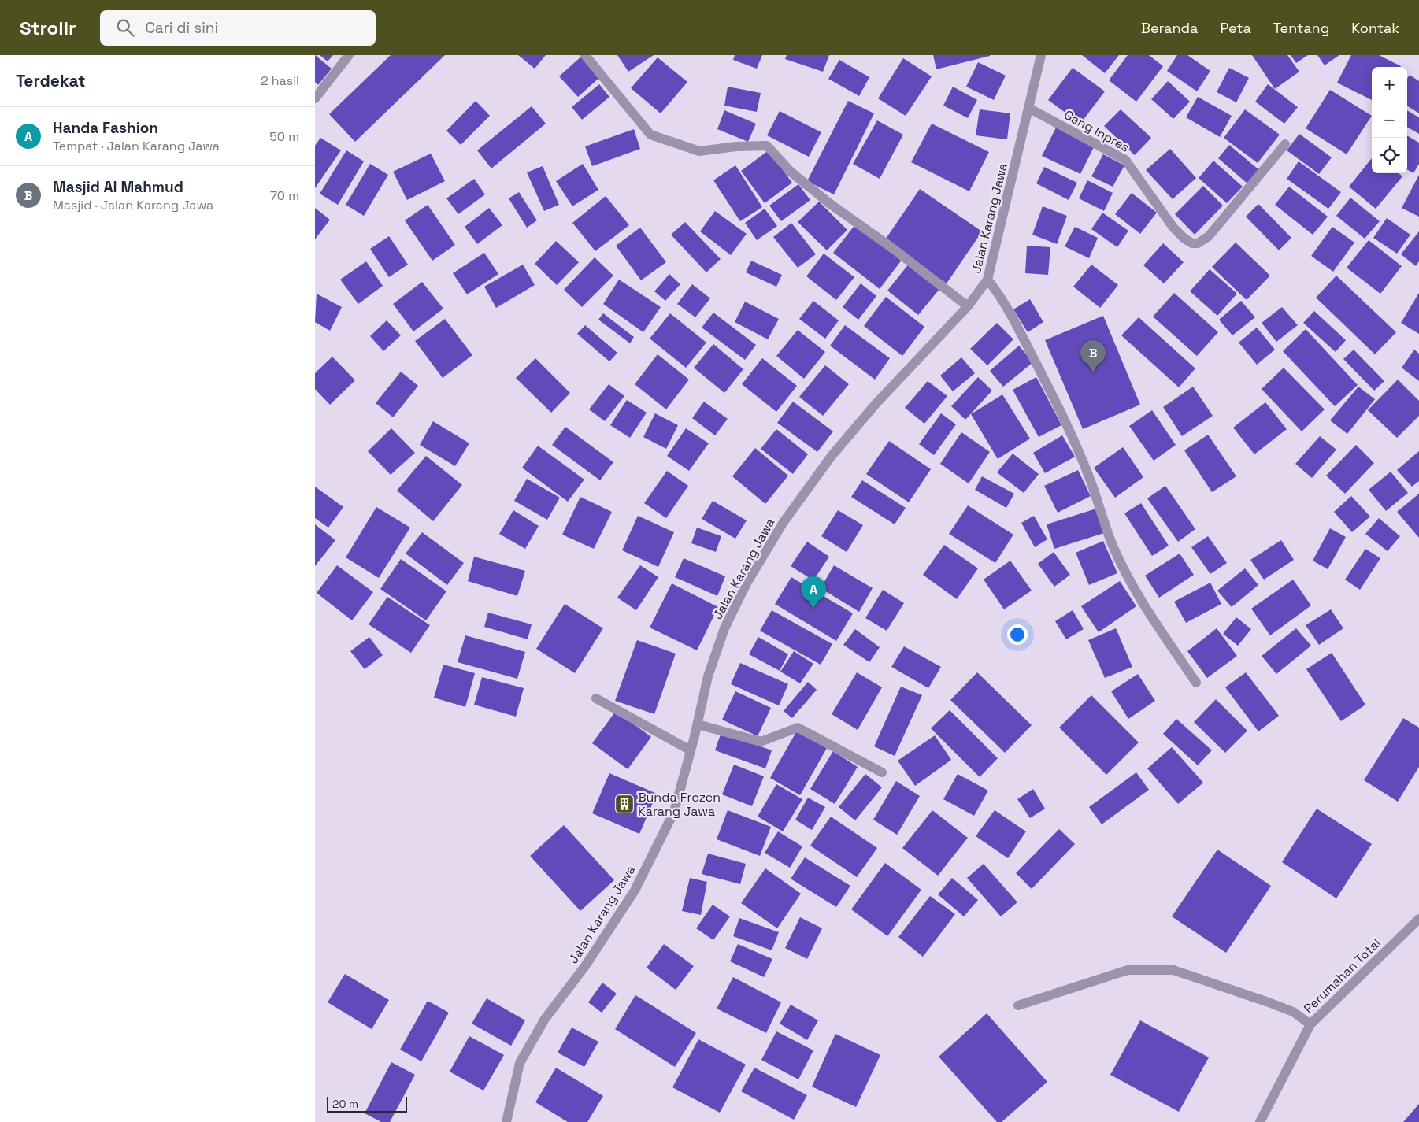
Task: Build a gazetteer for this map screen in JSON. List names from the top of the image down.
{
  "streets": {
    "street": ["Gang Inpres", "Jalan Karang Jawa", "Perumahan Total"]
  },
  "crossings": [
    ["Gang Inpres", "Jalan Karang Jawa"]
  ],
  "places": {
    "building": ["Bunda Frozen Karang Jawa"]
  },
  "scale_bar": "20 m",
  "page": {
    "header": "Strollr",
    "search": "Cari di sini",
    "nav": [
      "Beranda",
      "Peta",
      "Tentang",
      "Kontak"
    ],
    "heading": ["Terdekat", "2 hasil"],
    "map_buttons": ["+", "−"],
    "list": [
      {
        "mark": "A",
        "name": "Handa Fashion",
        "note": "Tempat · Jalan Karang Jawa",
        "value": "50 m"
      },
      {
        "mark": "B",
        "name": "Masjid Al Mahmud",
        "note": "Masjid · Jalan Karang Jawa",
        "value": "70 m"
      }
    ],
    "pins": ["B", "A"],
    "scale": "20 m"
  }
}
